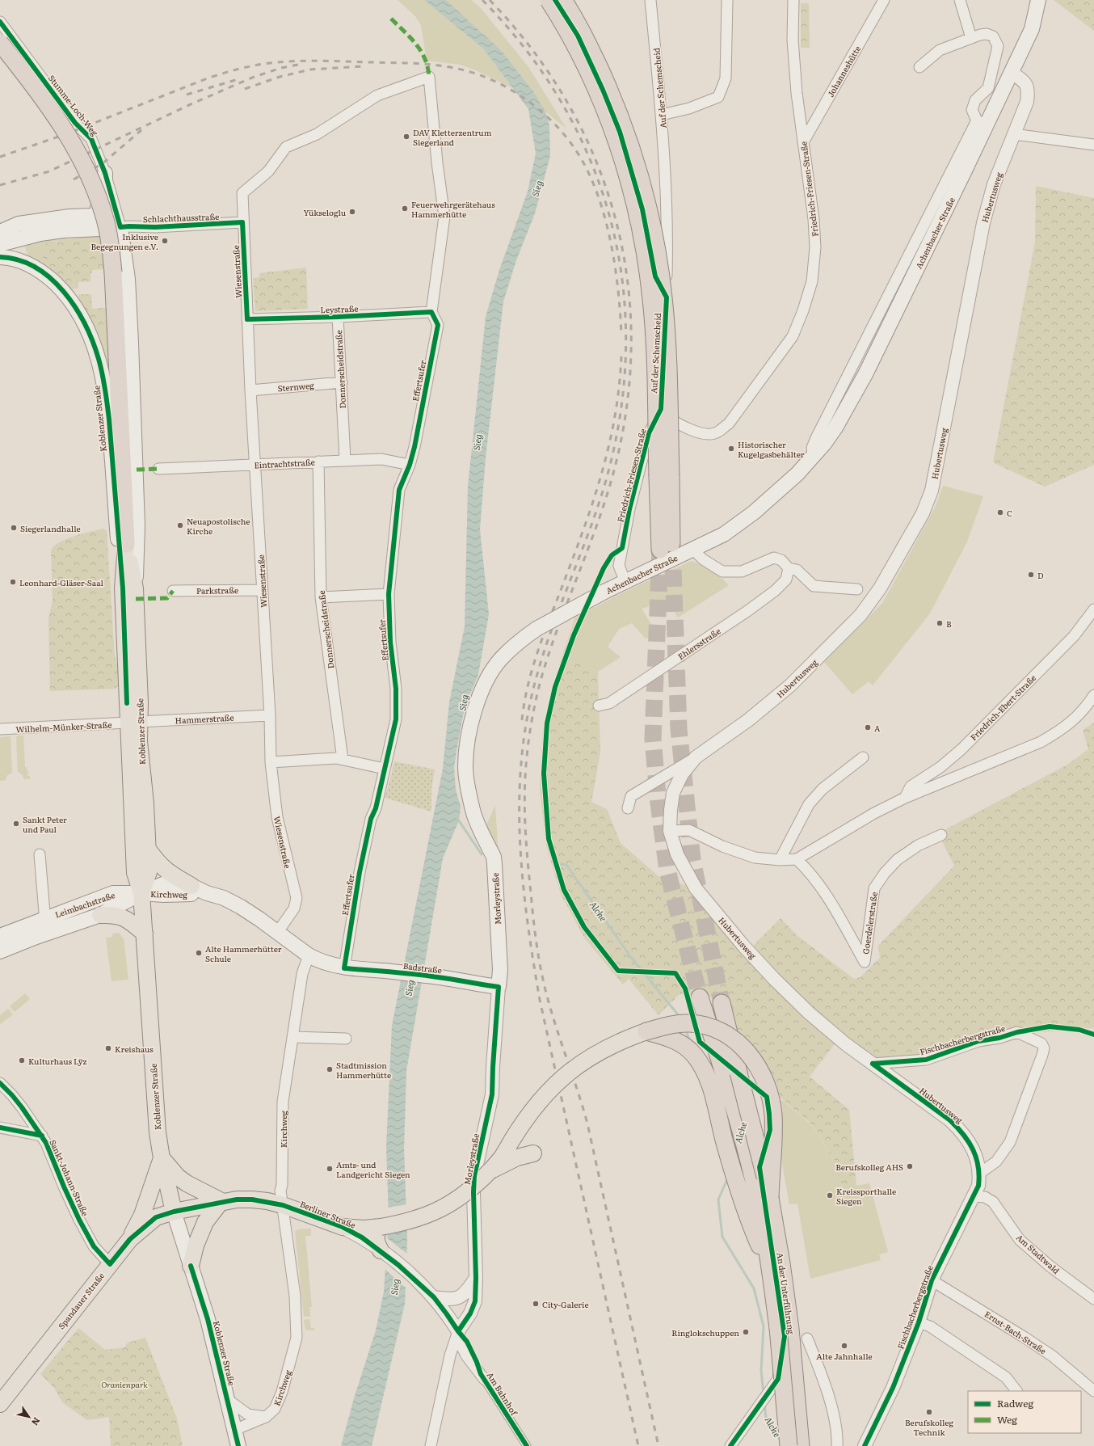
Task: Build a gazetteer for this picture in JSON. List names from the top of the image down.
{
  "streets": {
    "main road": [
      "Achenbacher Straße",
      "Koblenzer Straße",
      "Kirchweg",
      "Morleystraße",
      "Leimbachstraße",
      "Badstraße",
      "Berliner Straße",
      "Spandauer Straße"
    ],
    "street": [
      "Johanneshütte",
      "Auf der Schemscheid",
      "Stumme-Loch-Weg",
      "Friedrich-Friesen-Straße",
      "Hubertusweg",
      "Schlachthausstraße",
      "Wiesenstraße",
      "Leystraße",
      "Donnerscheidstraße",
      "Effertsufer",
      "Sternweg",
      "Eintrachtstraße",
      "Parkstraße",
      "Ehlersstraße",
      "Friedrich-Ebert-Straße",
      "Hammerstraße",
      "Wilhelm-Münker-Straße",
      "Goerdelerstraße",
      "Fischbacherbergstraße",
      "Sankt-Johann-Straße",
      "Am Stadtwald",
      "An der Unterführung",
      "Ernst-Bach-Straße",
      "Am Bahnhof"
    ]
  },
  "crossings": [
    ["Johanneshütte", "Friedrich-Friesen-Straße"],
    ["Auf der Schemscheid", "Friedrich-Friesen-Straße"],
    ["Stumme-Loch-Weg", "Schlachthausstraße"],
    ["Stumme-Loch-Weg", "Koblenzer Straße"],
    ["Friedrich-Friesen-Straße", "Achenbacher Straße"],
    ["Hubertusweg", "Achenbacher Straße"],
    ["Hubertusweg", "Fischbacherbergstraße"],
    ["Schlachthausstraße", "Wiesenstraße"],
    ["Schlachthausstraße", "Koblenzer Straße"],
    ["Achenbacher Straße", "Morleystraße"],
    ["Wiesenstraße", "Leystraße"],
    ["Wiesenstraße", "Sternweg"],
    ["Wiesenstraße", "Eintrachtstraße"],
    ["Wiesenstraße", "Parkstraße"],
    ["Wiesenstraße", "Hammerstraße"],
    ["Wiesenstraße", "Kirchweg"],
    ["Leystraße", "Donnerscheidstraße"],
    ["Leystraße", "Effertsufer"],
    ["Donnerscheidstraße", "Sternweg"],
    ["Donnerscheidstraße", "Eintrachtstraße"],
    ["Effertsufer", "Eintrachtstraße"],
    ["Effertsufer", "Badstraße"],
    ["Koblenzer Straße", "Hammerstraße"],
    ["Koblenzer Straße", "Wilhelm-Münker-Straße"],
    ["Koblenzer Straße", "Kirchweg"],
    ["Koblenzer Straße", "Leimbachstraße"],
    ["Koblenzer Straße", "Berliner Straße"],
    ["Koblenzer Straße", "Spandauer Straße"],
    ["Hammerstraße", "Wilhelm-Münker-Straße"],
    ["Kirchweg", "Leimbachstraße"],
    ["Kirchweg", "Badstraße"],
    ["Kirchweg", "Berliner Straße"],
    ["Morleystraße", "Badstraße"],
    ["Morleystraße", "Berliner Straße"],
    ["Morleystraße", "Am Bahnhof"],
    ["Fischbacherbergstraße", "Am Stadtwald"],
    ["Fischbacherbergstraße", "Ernst-Bach-Straße"],
    ["Sankt-Johann-Straße", "Spandauer Straße"],
    ["Berliner Straße", "Spandauer Straße"],
    ["Berliner Straße", "Am Bahnhof"]
  ],
  "water": ["Sieg", "Alche"],
  "parks": ["Oranienpark"],
  "places": [
    "DAV Kletterzentrum Siegerland",
    "Feuerwehrgerätehaus Hammerhütte",
    "Yükseloglu",
    "Inklusive Begegnungen e.V.",
    "Historischer Kugelgasbehälter",
    "C",
    "Neuapostolische Kirche",
    "Siegerlandhalle",
    "D",
    "Leonhard-Gläser-Saal",
    "B",
    "A",
    "Sankt Peter und Paul",
    "Alte Hammerhütter Schule",
    "Kreishaus",
    "Kulturhaus Lÿz",
    "Stadtmission Hammerhütte",
    "Berufskolleg AHS",
    "Amts- und Landgericht Siegen",
    "Kreissporthalle Siegen",
    "City-Galerie",
    "Ringlokschuppen",
    "Alte Jahnhalle",
    "Berufskolleg Technik"
  ],
  "legend": ["Radweg", "Weg"],
  "north": "bottom right"
}
